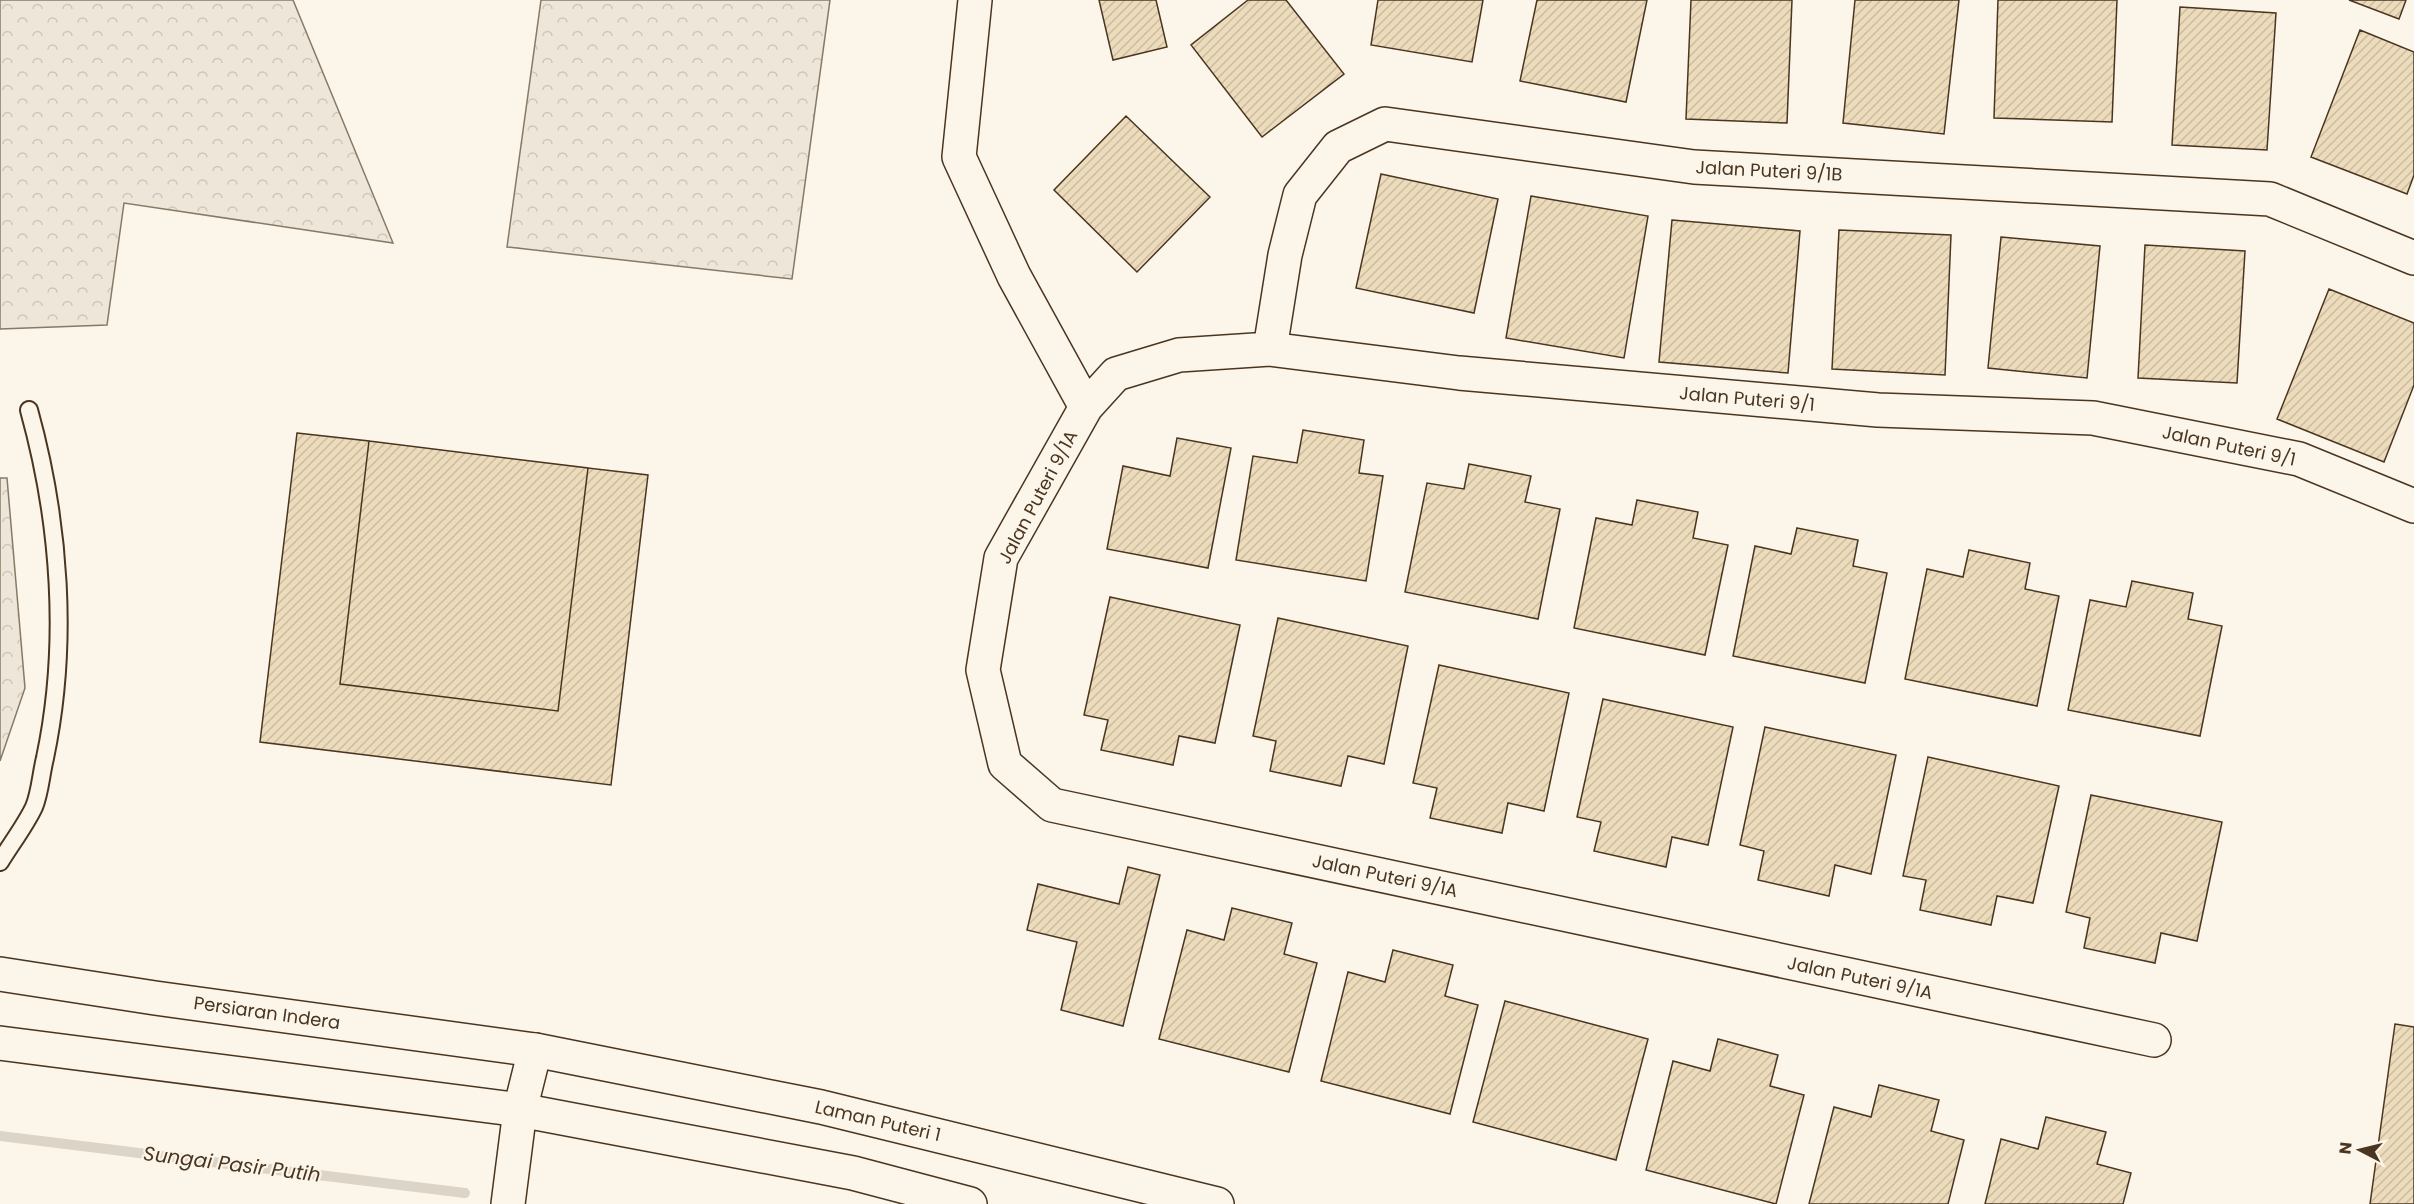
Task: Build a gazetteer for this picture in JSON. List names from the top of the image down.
{
  "streets": {
    "street": [
      "Jalan Puteri 9/1B",
      "Jalan Puteri 9/1",
      "Jalan Puteri 9/1A",
      "Persiaran Indera",
      "Laman Puteri 1"
    ]
  },
  "crossings": [
    ["Jalan Puteri 9/1B", "Jalan Puteri 9/1"],
    ["Jalan Puteri 9/1", "Jalan Puteri 9/1A"],
    ["Persiaran Indera", "Laman Puteri 1"]
  ],
  "water": ["Sungai Pasir Putih"],
  "north": "left"
}
